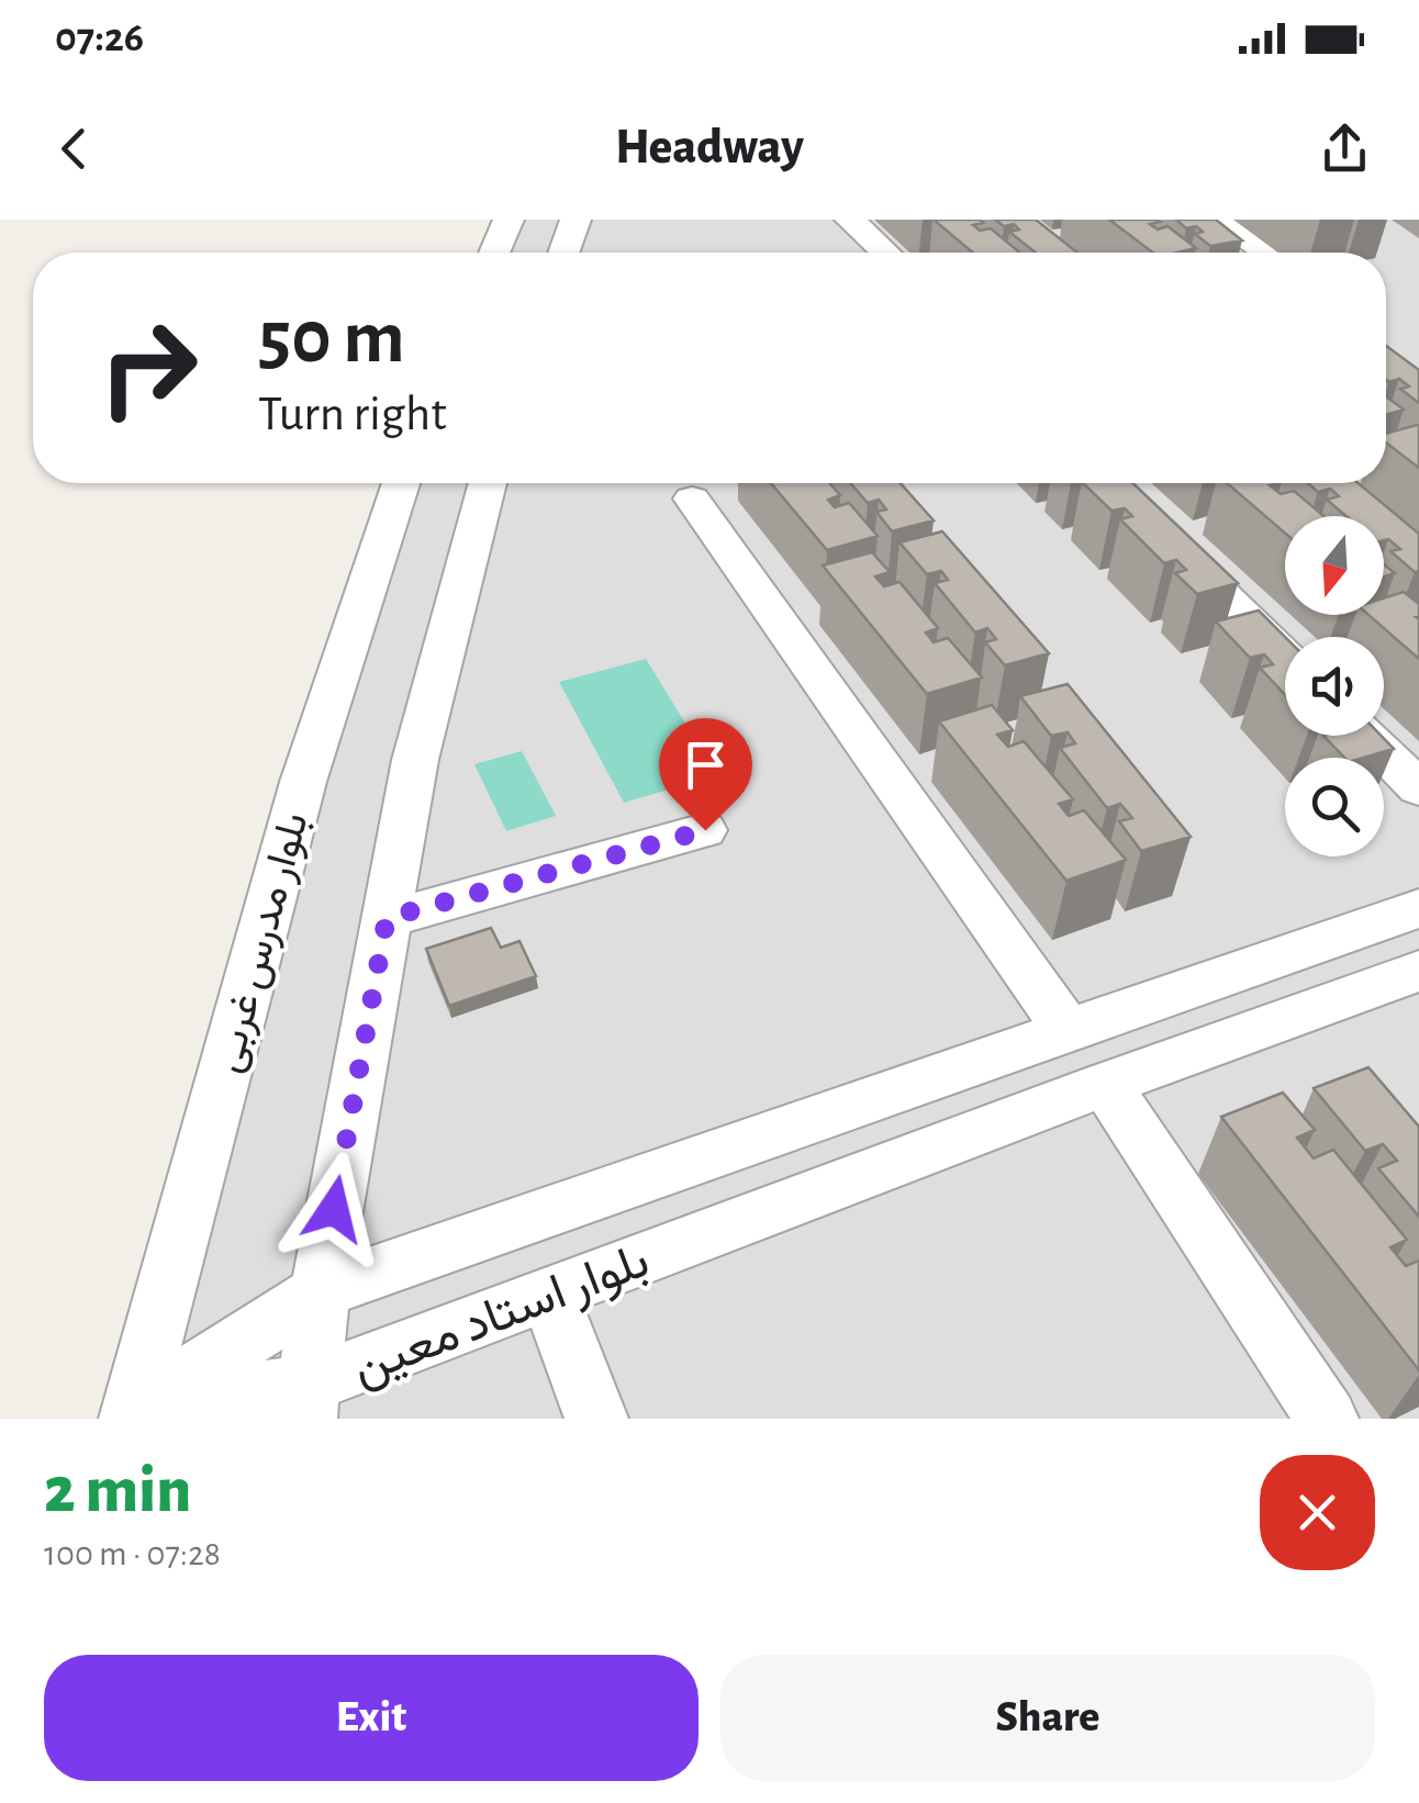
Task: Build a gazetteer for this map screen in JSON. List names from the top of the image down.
{
  "streets": {
    "street": ["بلوار مدرس غربی", "بلوار استاد معین"]
  },
  "crossings": [
    ["بلوار مدرس غربی", "بلوار استاد معین"]
  ],
  "north": "bottom",
  "page": {
    "status": "07:26",
    "header": "Headway",
    "turn": ["50 m", "Turn right"],
    "heading": ["2 min", "100 m · 07:28"],
    "buttons": ["Exit", "Share"]
  }
}
